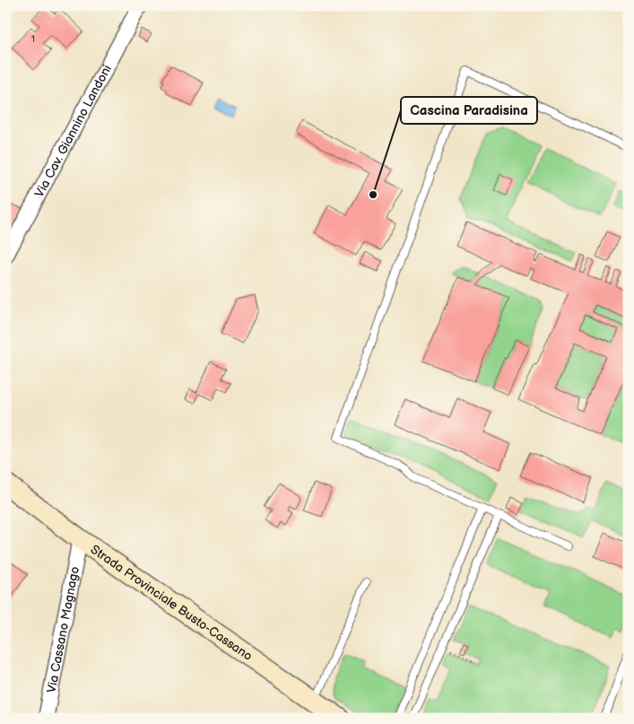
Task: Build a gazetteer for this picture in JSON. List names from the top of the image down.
{
  "streets": {
    "main road": ["Strada Provinciale Busto-Cassano"],
    "street": ["Via Cav. Giannino Landoni", "Via Cassano Magnago"]
  },
  "crossings": [
    ["Strada Provinciale Busto-Cassano", "Via Cassano Magnago"]
  ],
  "places": ["Cascina Paradisina"],
  "house_numbers": ["1"]
}
